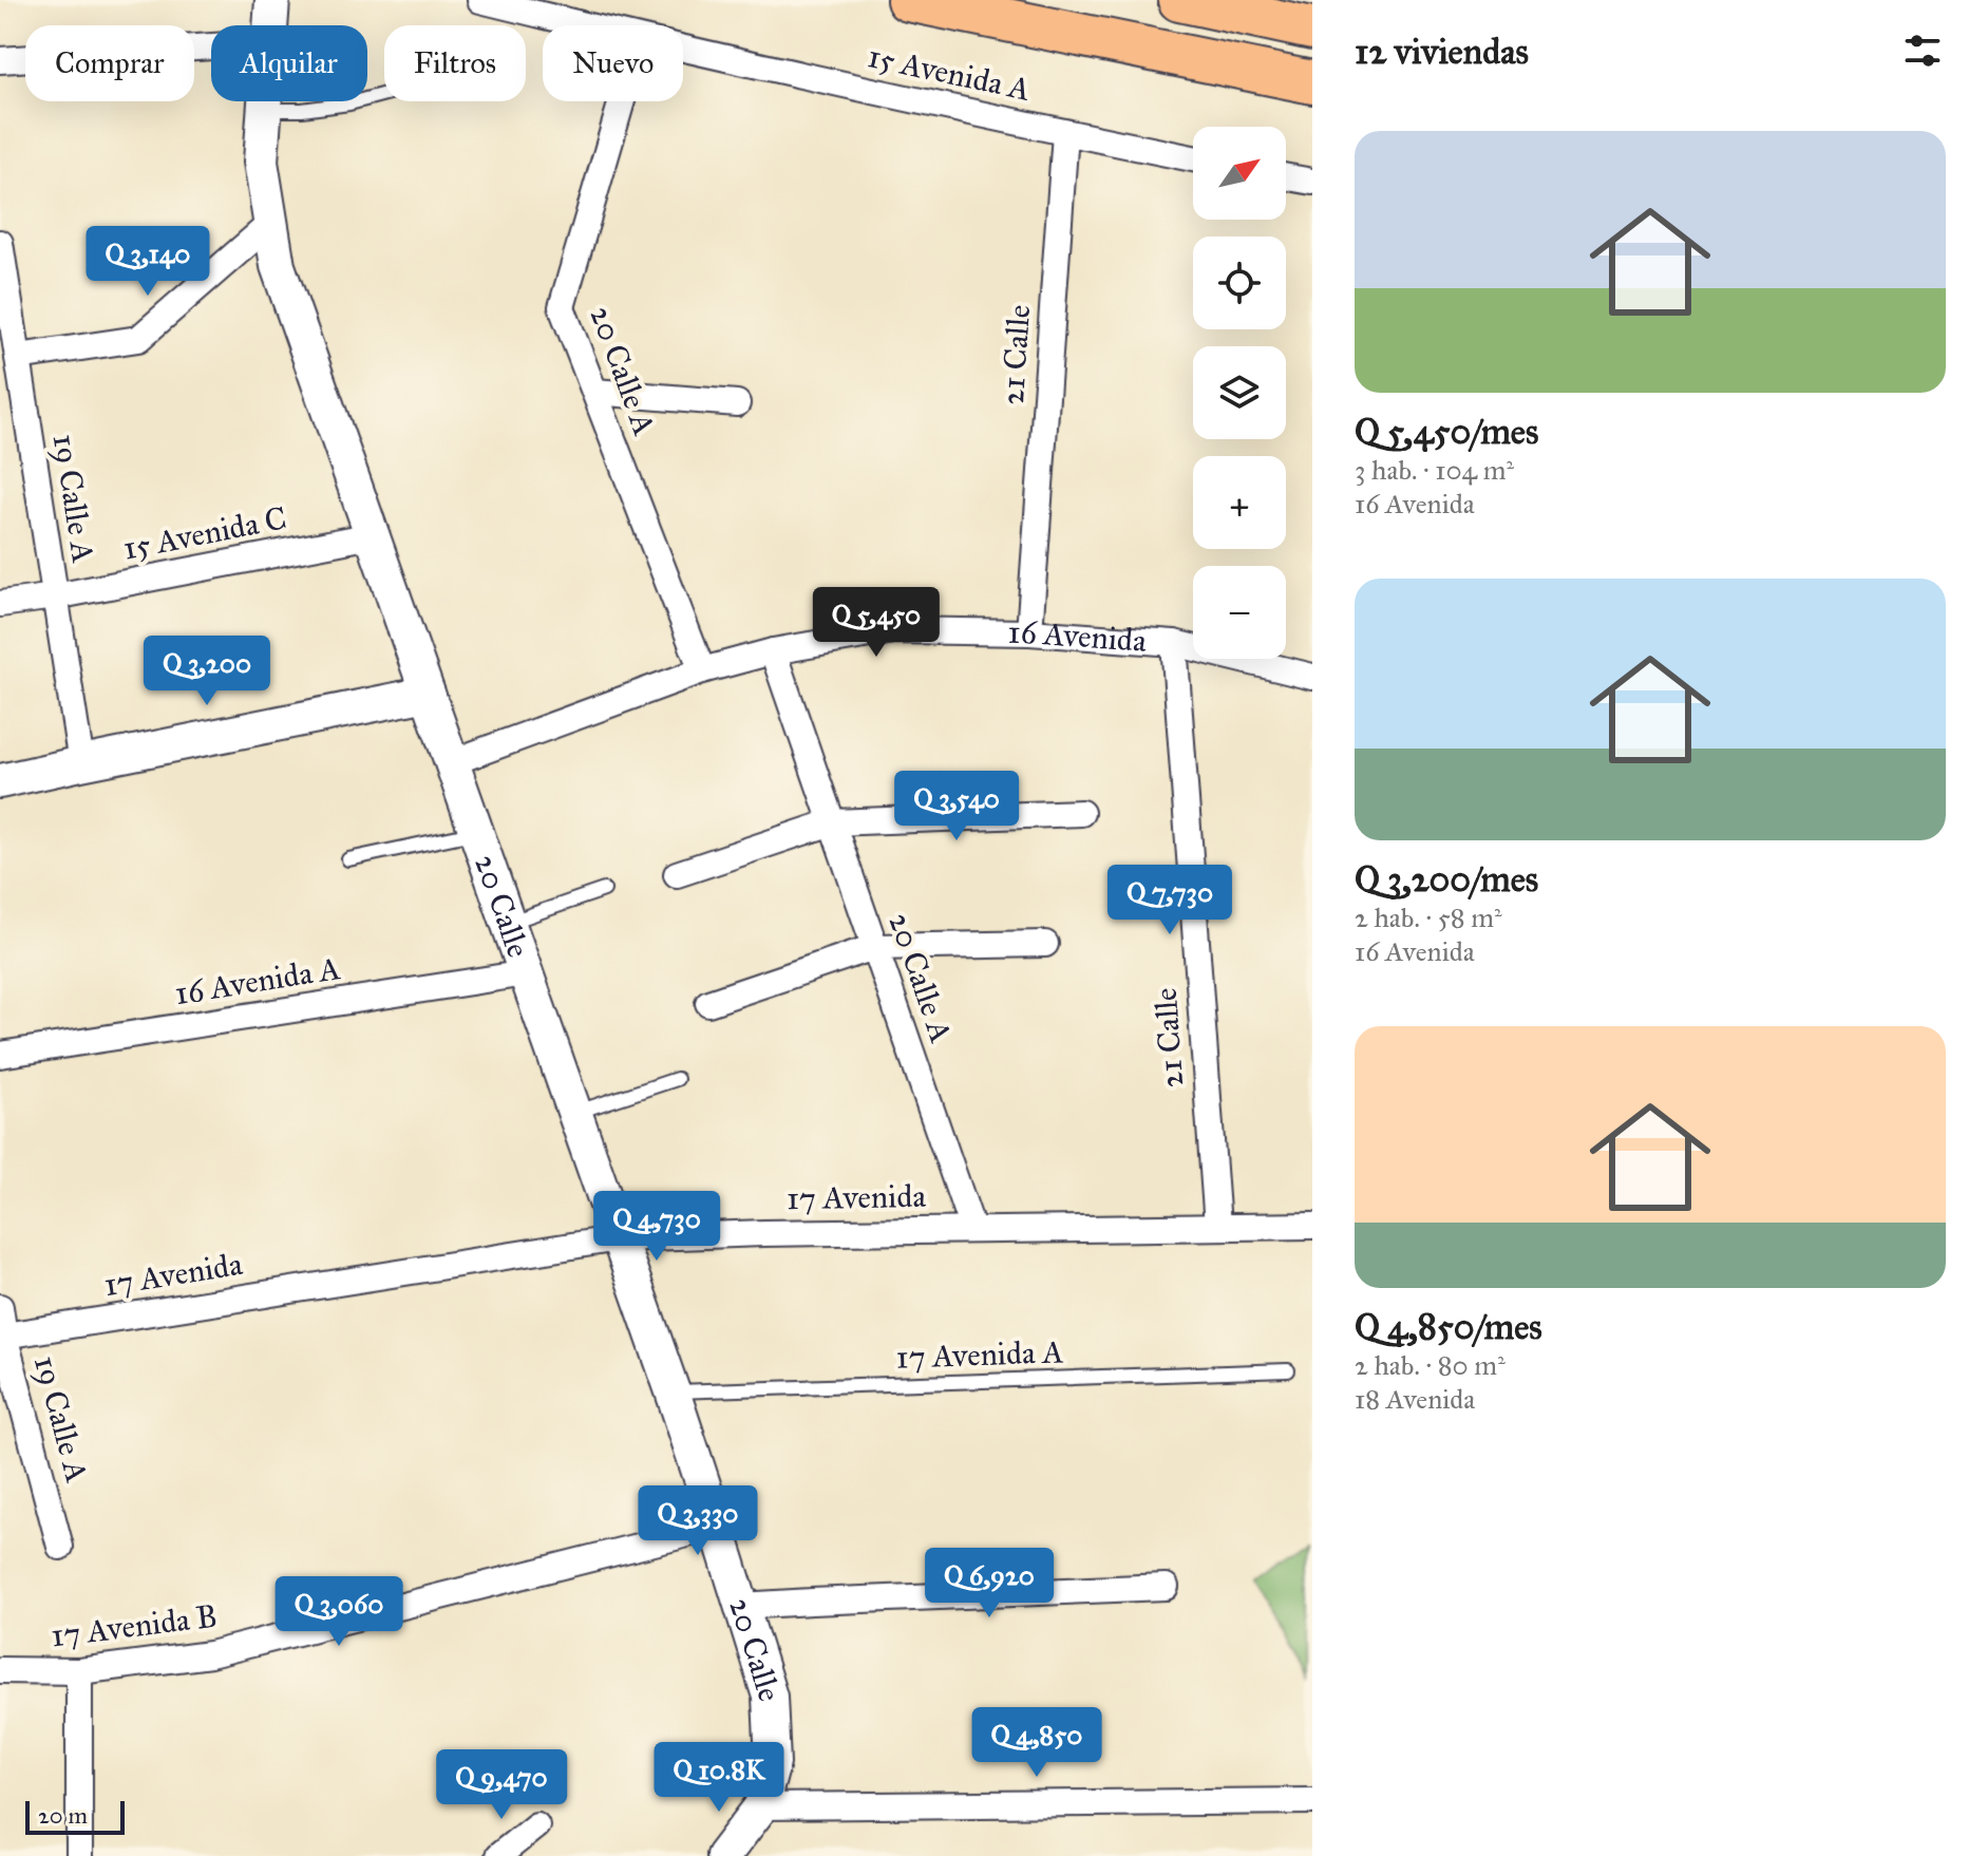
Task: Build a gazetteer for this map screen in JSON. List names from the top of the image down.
{
  "streets": {
    "street": [
      "15 Avenida A",
      "21 Calle",
      "20 Calle A",
      "19 Calle A",
      "15 Avenida C",
      "16 Avenida",
      "20 Calle",
      "16 Avenida A",
      "17 Avenida",
      "17 Avenida B"
    ],
    "lane": ["17 Avenida A"]
  },
  "crossings": [
    ["15 Avenida A", "21 Calle"],
    ["21 Calle", "16 Avenida"],
    ["21 Calle", "17 Avenida"],
    ["20 Calle A", "16 Avenida"],
    ["20 Calle A", "17 Avenida"],
    ["19 Calle A", "15 Avenida C"],
    ["19 Calle A", "17 Avenida"],
    ["15 Avenida C", "20 Calle"],
    ["16 Avenida", "20 Calle"],
    ["20 Calle", "16 Avenida A"],
    ["20 Calle", "17 Avenida"],
    ["20 Calle", "17 Avenida A"],
    ["20 Calle", "17 Avenida B"]
  ],
  "scale_bar": "20 m",
  "north": "top right",
  "page": {
    "heading": "12 viviendas",
    "chip": [
      "Comprar",
      "Alquilar",
      "Filtros",
      "Nuevo"
    ],
    "list": [
      {
        "name": "Q 5,450/mes",
        "note": "3 hab. · 104 m² · 16 Avenida"
      },
      {
        "name": "Q 3,200/mes",
        "note": "2 hab. · 58 m² · 16 Avenida"
      },
      {
        "name": "Q 4,850/mes",
        "note": "2 hab. · 80 m² · 18 Avenida"
      }
    ],
    "map_buttons": ["+", "−"],
    "price": [
      "Q 3,140",
      "Q 5,450",
      "Q 3,200",
      "Q 3,540",
      "Q 7,730",
      "Q 4,730",
      "Q 3,330",
      "Q 6,920",
      "Q 3,060",
      "Q 4,850",
      "Q 10.8K",
      "Q 9,470"
    ],
    "scale": "20 m"
  }
}
